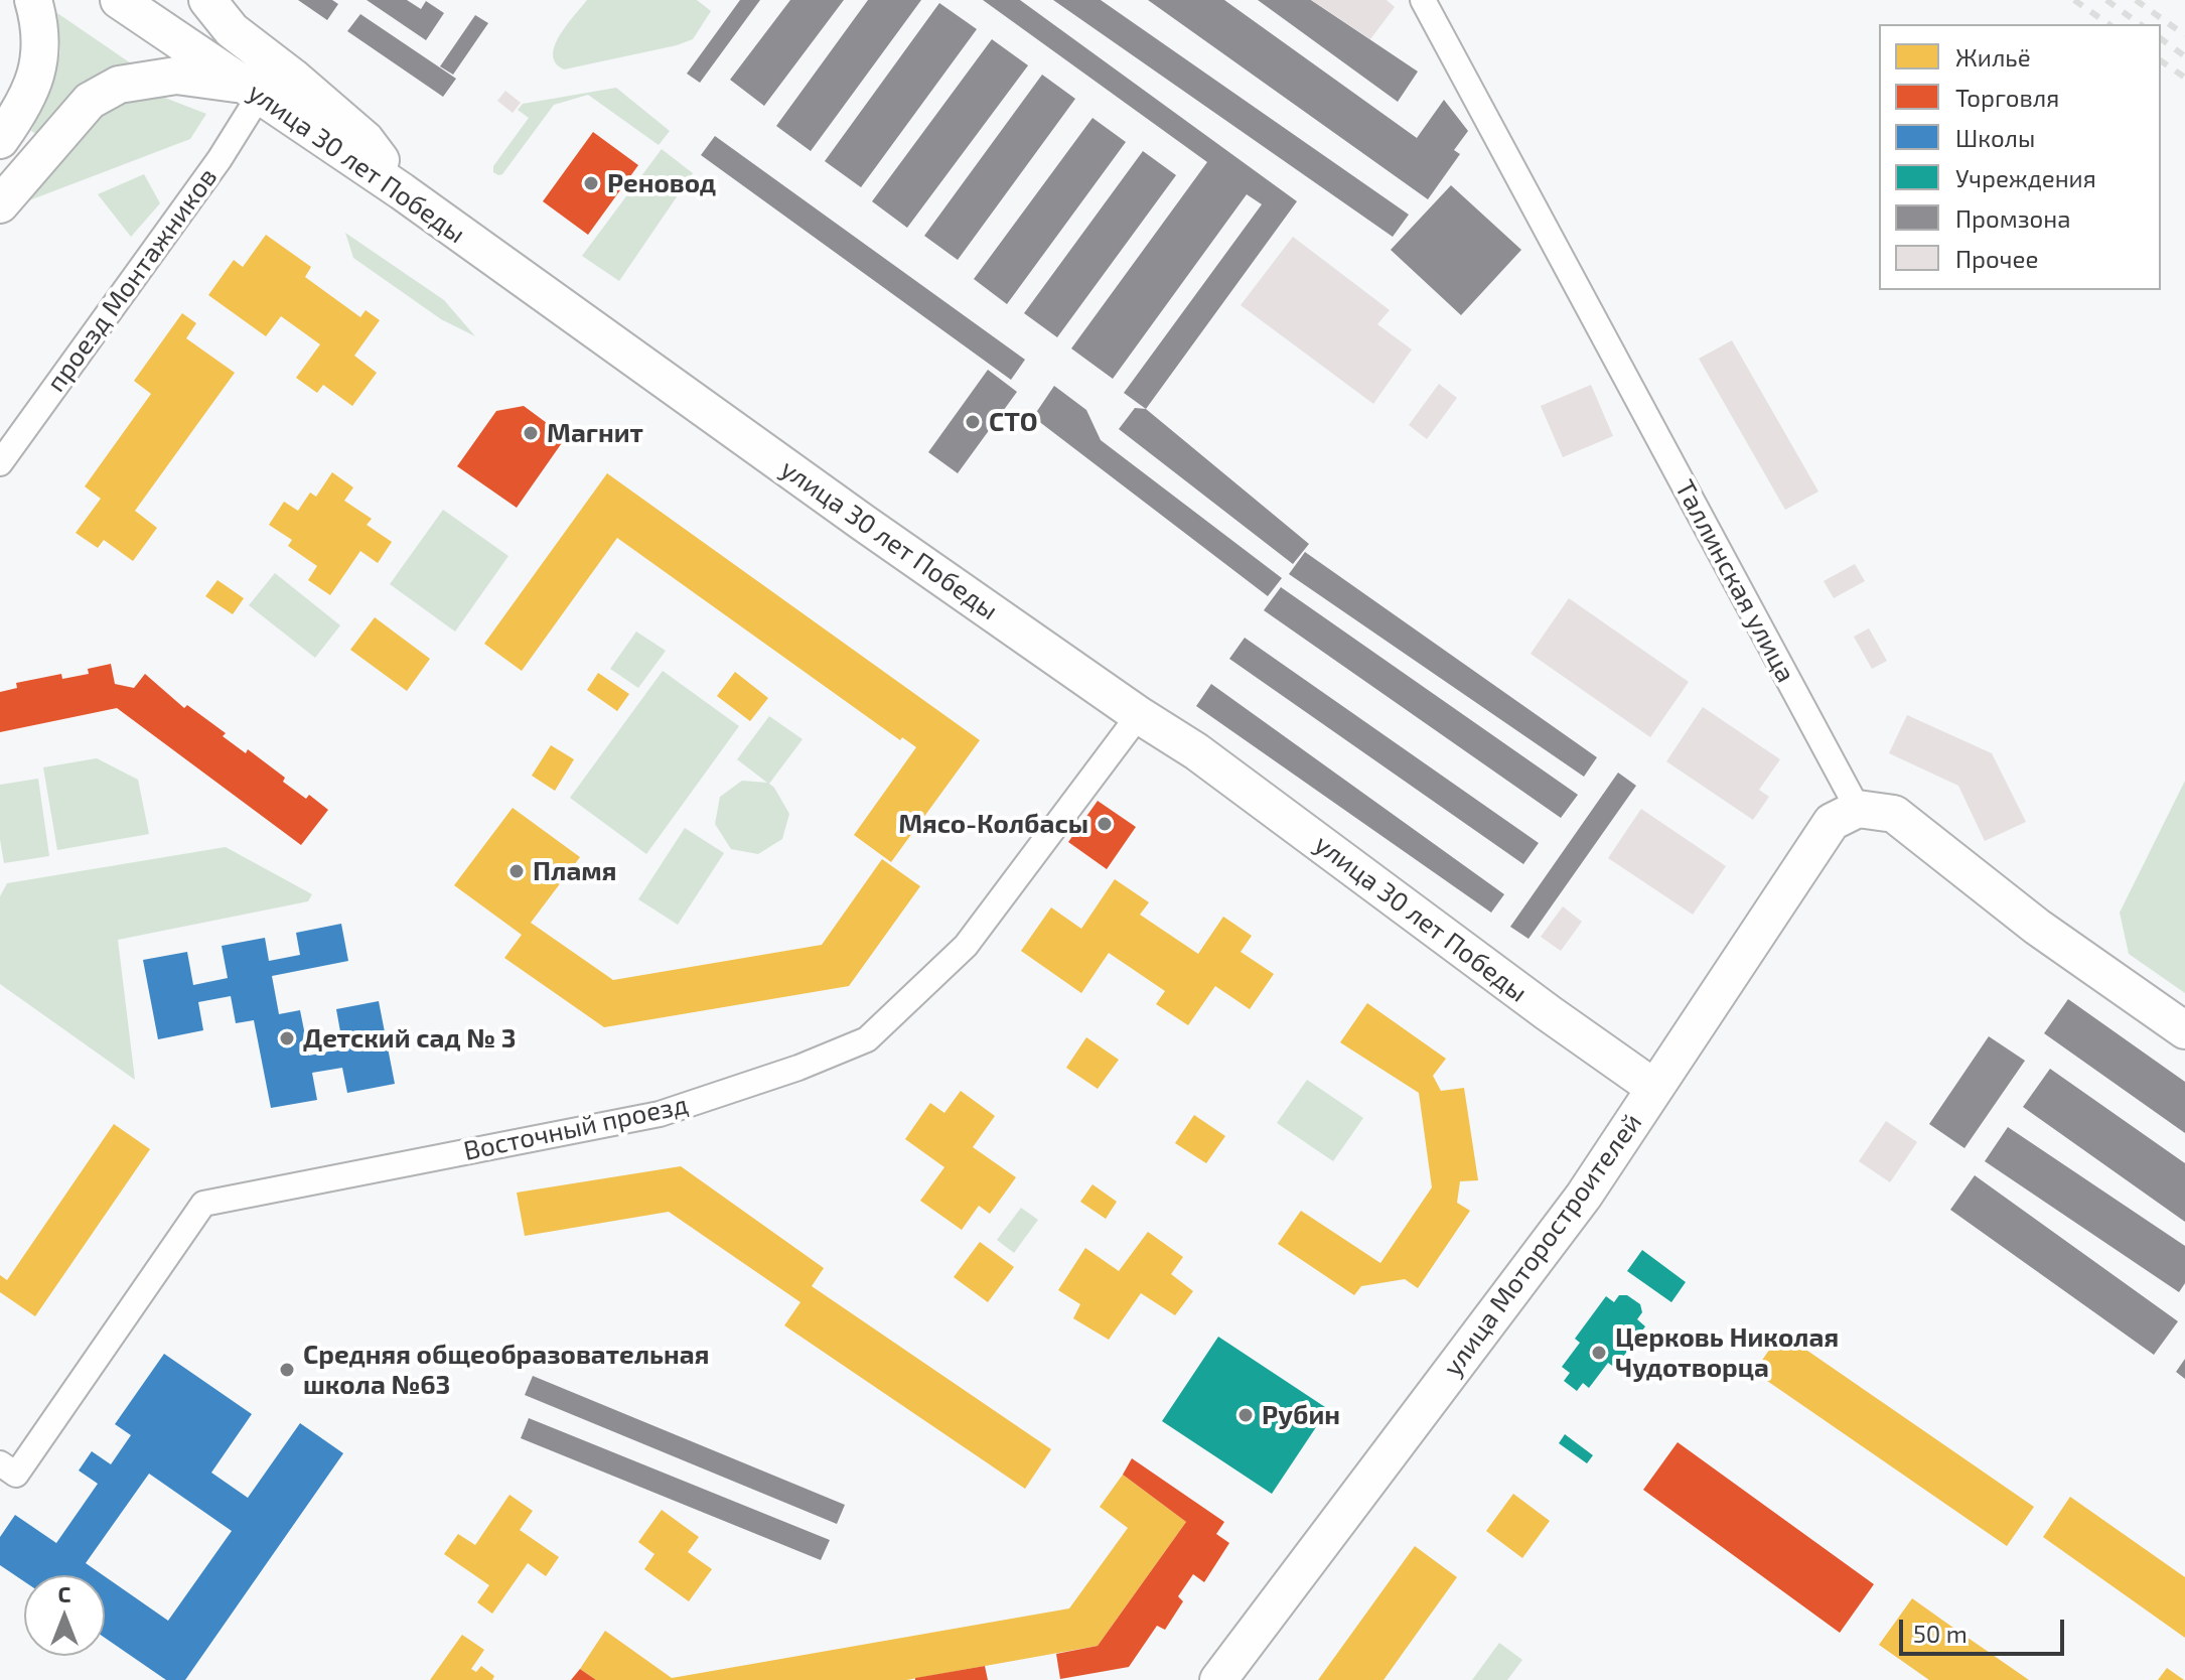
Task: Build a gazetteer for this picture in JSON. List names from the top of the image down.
{
  "streets": {
    "street": [
      "улица 30 лет Победы",
      "проезд Монтажников",
      "Таллинская улица",
      "Восточный проезд",
      "улица Моторостроителей"
    ]
  },
  "crossings": [
    ["улица 30 лет Победы", "проезд Монтажников"],
    ["улица 30 лет Победы", "Восточный проезд"],
    ["улица 30 лет Победы", "улица Моторостроителей"],
    ["Таллинская улица", "улица Моторостроителей"]
  ],
  "places": [
    "Реновод",
    "СТО",
    "Магнит",
    "Мясо-Колбасы",
    "Пламя",
    "Детский сад № 3",
    "Церковь Николая Чудотворца",
    "Средняя общеобразовательная школа №63",
    "Рубин"
  ],
  "legend": [
    "Жильё",
    "Торговля",
    "Школы",
    "Учреждения",
    "Промзона",
    "Прочее"
  ],
  "scale_bar": "50 m",
  "north": "top"
}
